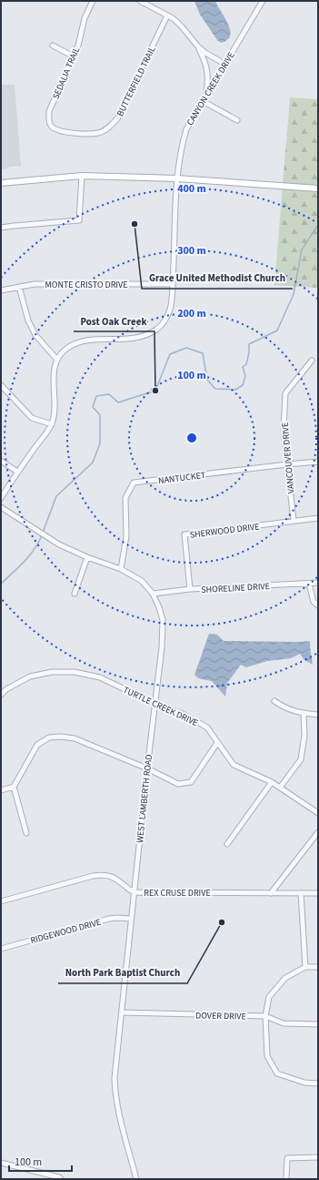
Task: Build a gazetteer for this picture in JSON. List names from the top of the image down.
{
  "streets": {
    "street": [
      "SEDALIA TRAIL",
      "BUTTERFIELD TRAIL",
      "CANYON CREEK DRIVE",
      "MONTE CRISTO DRIVE",
      "VANCOUVER DRIVE",
      "NANTUCKET",
      "SHERWOOD DRIVE",
      "SHORELINE DRIVE",
      "TURTLE CREEK DRIVE",
      "WEST LAMBERTH ROAD",
      "REX CRUSE DRIVE",
      "RIDGEWOOD DRIVE",
      "DOVER DRIVE"
    ]
  },
  "crossings": [
    ["SEDALIA TRAIL", "BUTTERFIELD TRAIL"],
    ["CANYON CREEK DRIVE", "MONTE CRISTO DRIVE"],
    ["VANCOUVER DRIVE", "NANTUCKET"],
    ["VANCOUVER DRIVE", "SHERWOOD DRIVE"],
    ["NANTUCKET", "WEST LAMBERTH ROAD"],
    ["SHERWOOD DRIVE", "SHORELINE DRIVE"],
    ["SHORELINE DRIVE", "WEST LAMBERTH ROAD"],
    ["TURTLE CREEK DRIVE", "WEST LAMBERTH ROAD"],
    ["WEST LAMBERTH ROAD", "REX CRUSE DRIVE"],
    ["WEST LAMBERTH ROAD", "RIDGEWOOD DRIVE"],
    ["WEST LAMBERTH ROAD", "DOVER DRIVE"]
  ],
  "places": ["Grace United Methodist Church", "Post Oak Creek", "North Park Baptist Church"],
  "scale_bar": "100 m",
  "rings": [
    "400 m",
    "300 m",
    "200 m",
    "100 m"
  ]
}
